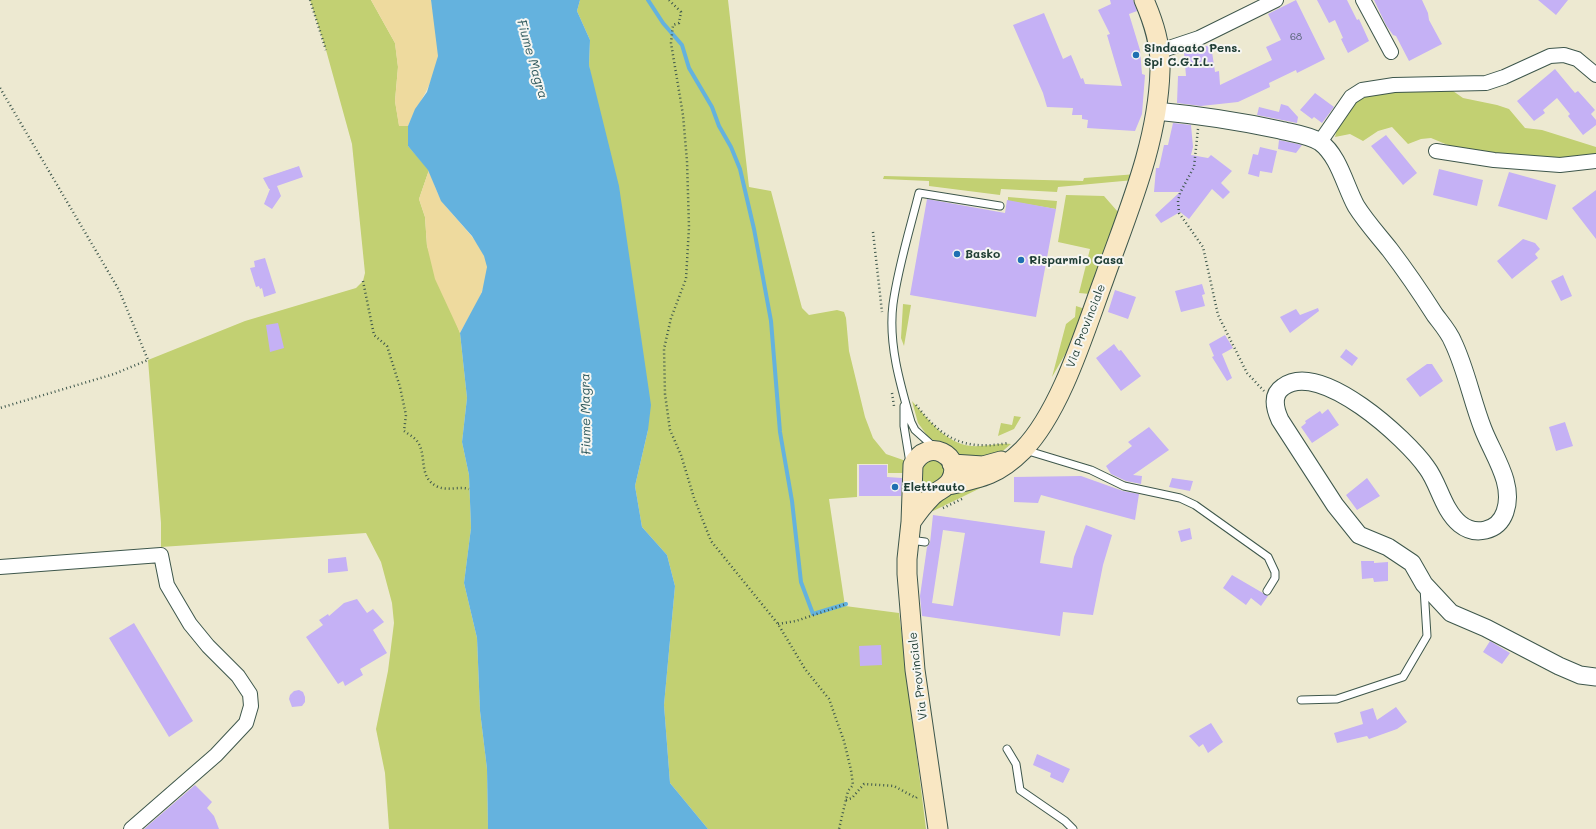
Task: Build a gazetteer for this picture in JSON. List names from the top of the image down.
{
  "streets": {
    "main road": ["Via Provinciale"]
  },
  "water": ["Fiume Magra"],
  "places": [
    "Sindacato Pens. Spi C.G.I.L.",
    "Basko",
    "Risparmio Casa",
    "Elettrauto"
  ],
  "house_numbers": ["68"]
}
